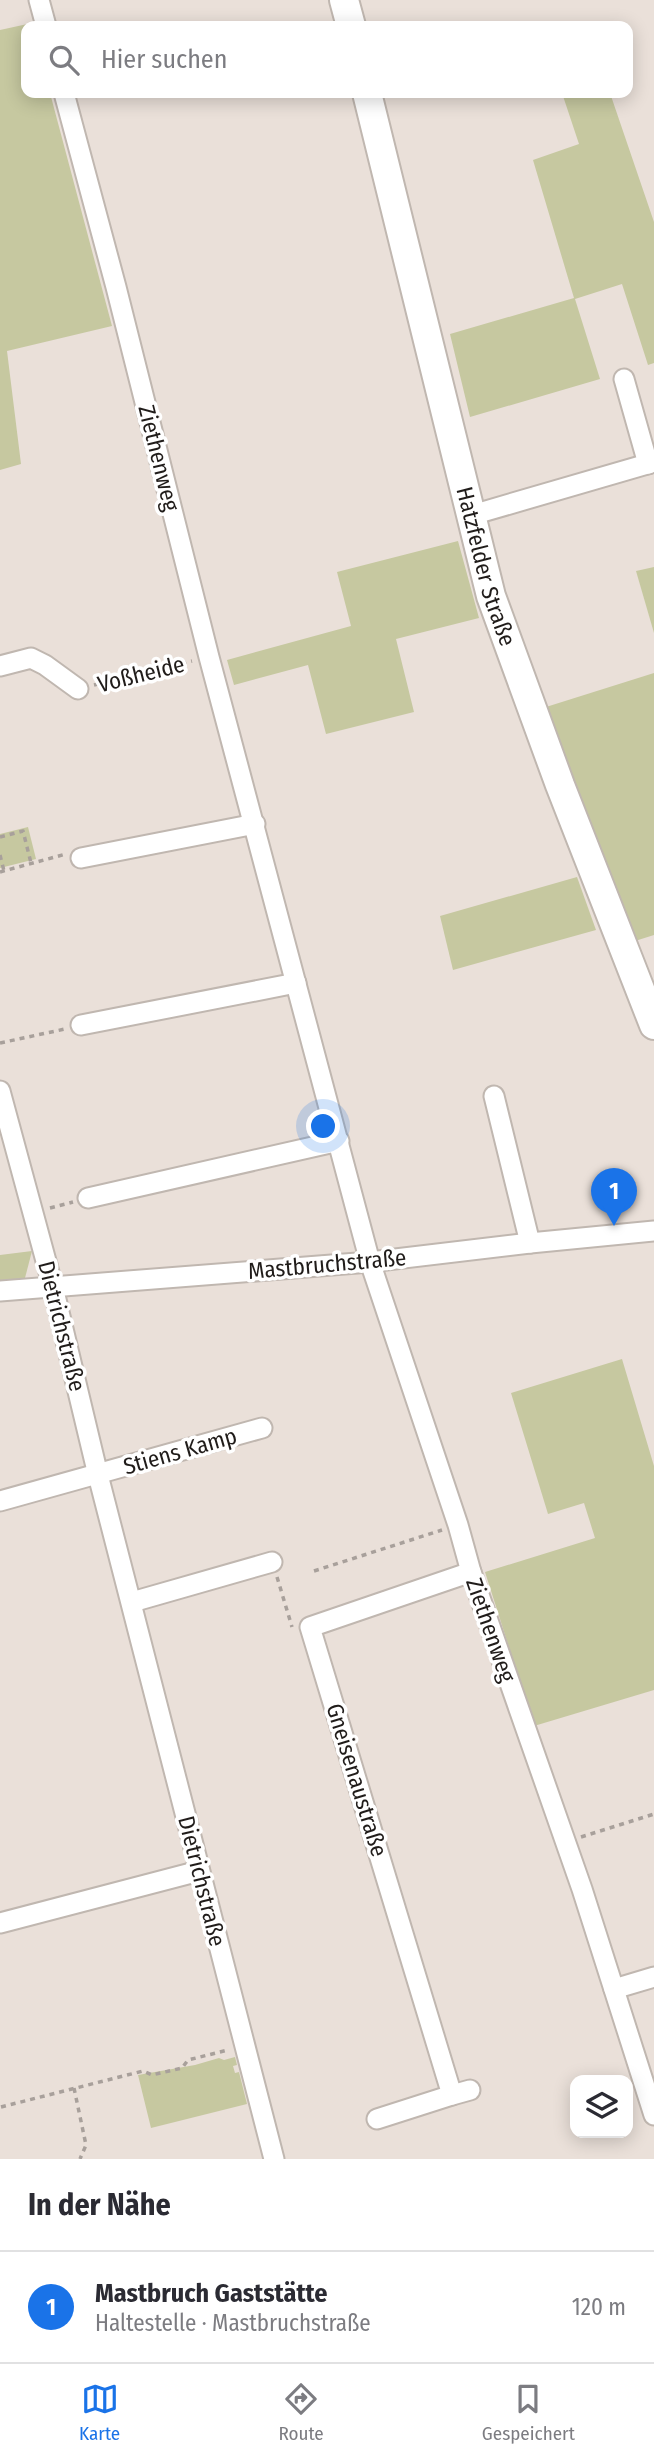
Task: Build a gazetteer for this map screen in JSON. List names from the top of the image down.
{
  "streets": {
    "street": [
      "Ziethenweg",
      "Hatzfelder Straße",
      "Voßheide",
      "Mastbruchstraße",
      "Dietrichstraße",
      "Stiens Kamp",
      "Gneisenaustraße"
    ]
  },
  "crossings": [
    ["Ziethenweg", "Voßheide"],
    ["Ziethenweg", "Mastbruchstraße"],
    ["Mastbruchstraße", "Dietrichstraße"],
    ["Dietrichstraße", "Stiens Kamp"]
  ],
  "page": {
    "search": "Hier suchen",
    "pins": "1",
    "heading": "In der Nähe",
    "list": [
      {
        "mark": "1",
        "name": "Mastbruch Gaststätte",
        "note": "Haltestelle · Mastbruchstraße",
        "value": "120 m"
      }
    ],
    "nav": ["Karte", "Route", "Gespeichert"]
  }
}
